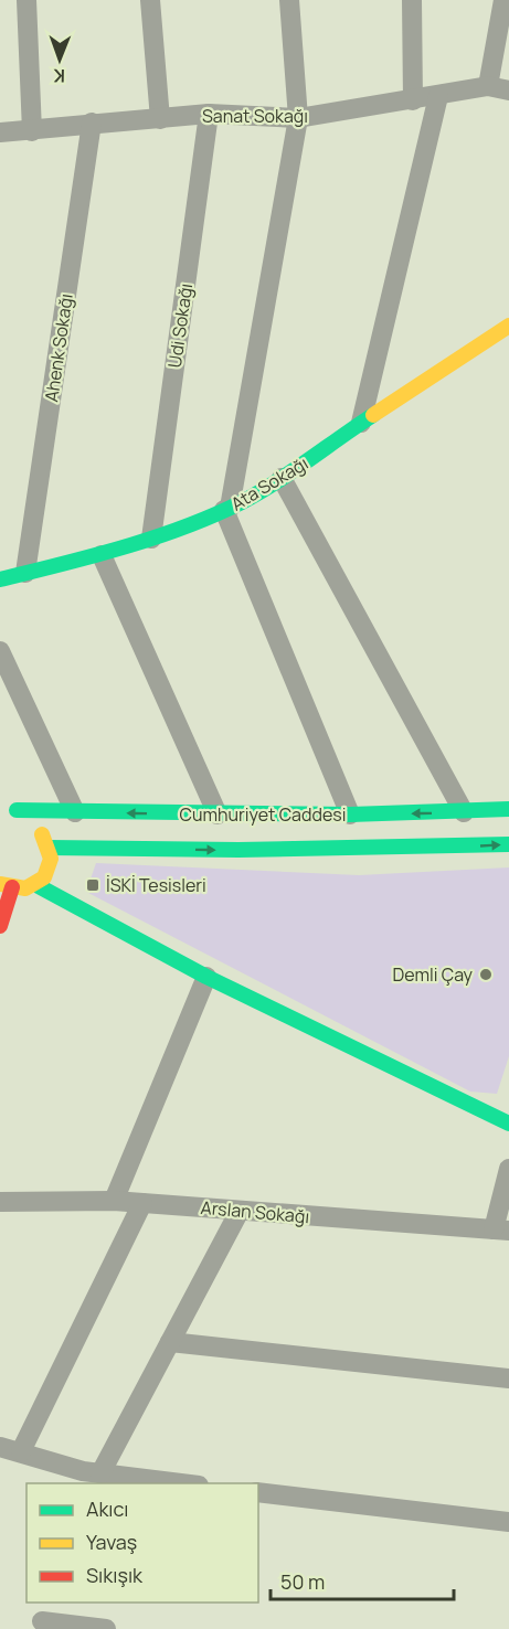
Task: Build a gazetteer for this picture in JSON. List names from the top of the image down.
{
  "streets": {
    "main road": ["Ata Sokağı", "Cumhuriyet Caddesi"],
    "street": [
      "Sanat Sokağı",
      "Udi Sokağı",
      "Ahenk Sokağı",
      "Arslan Sokağı"
    ]
  },
  "crossings": [
    ["Sanat Sokağı", "Udi Sokağı"],
    ["Sanat Sokağı", "Ahenk Sokağı"],
    ["Udi Sokağı", "Ata Sokağı"],
    ["Ahenk Sokağı", "Ata Sokağı"]
  ],
  "places": {
    "transit": ["İSKİ Tesisleri"],
    "other": ["Demli Çay"]
  },
  "legend": ["Akıcı", "Yavaş", "Sıkışık"],
  "scale_bar": "50 m",
  "north": "bottom"
}
